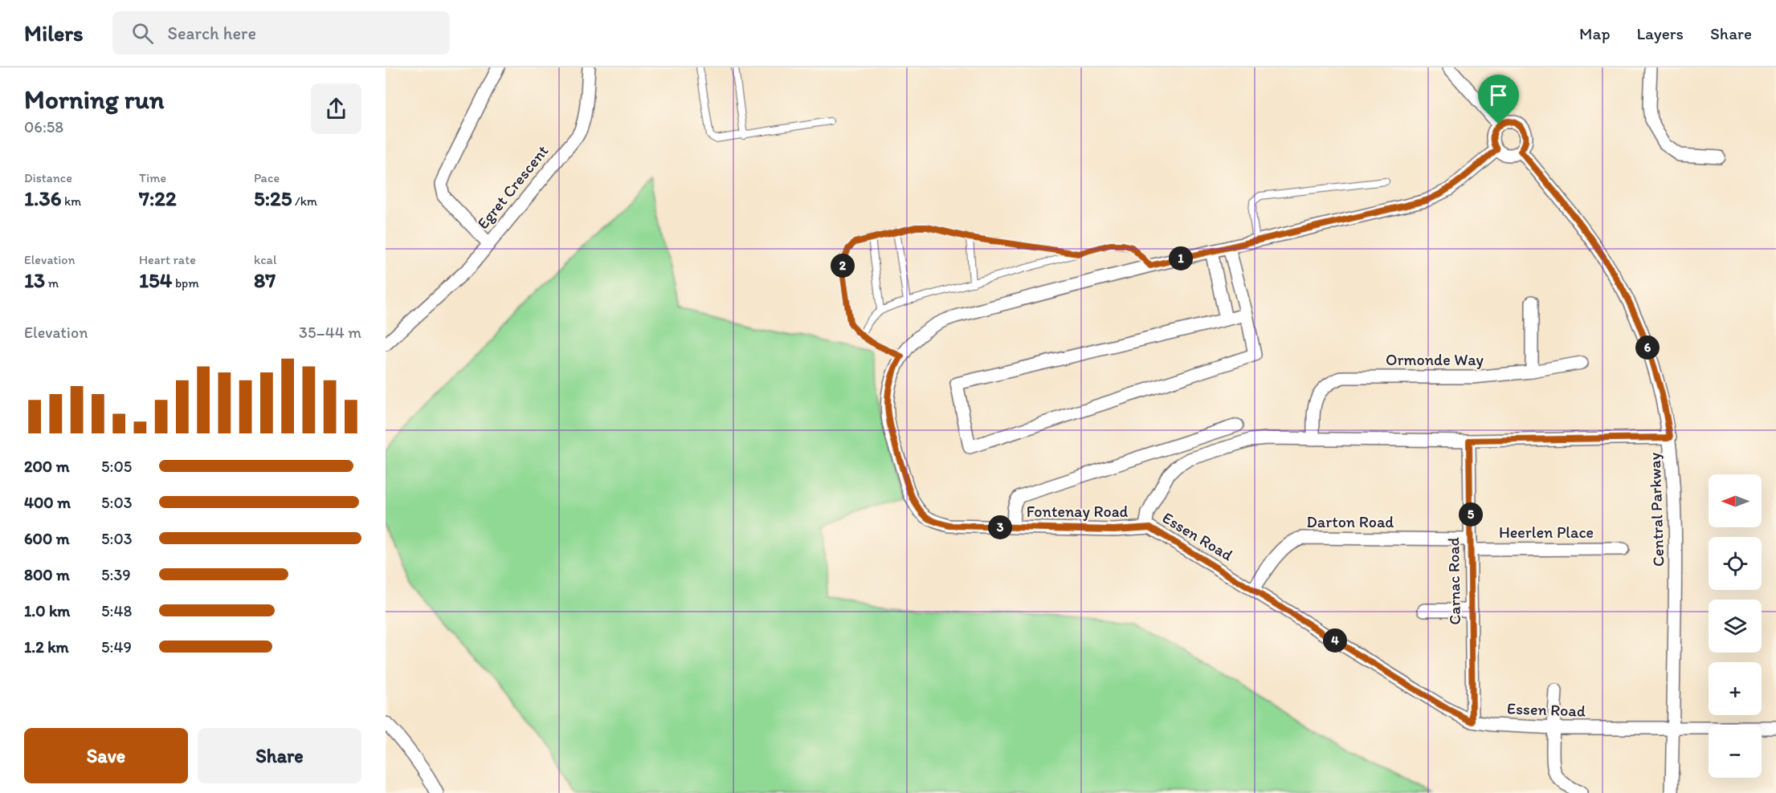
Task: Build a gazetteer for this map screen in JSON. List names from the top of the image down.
{
  "streets": {
    "street": [
      "Egret Crescent",
      "Ormonde Way",
      "Central Parkway",
      "Fontenay Road",
      "Darton Road",
      "Heerlen Place",
      "Essen Road",
      "Carnac Road"
    ]
  },
  "crossings": [
    ["Ormonde Way", "Essen Road"],
    ["Central Parkway", "Essen Road"],
    ["Fontenay Road", "Essen Road"],
    ["Darton Road", "Heerlen Place"],
    ["Darton Road", "Essen Road"],
    ["Darton Road", "Carnac Road"],
    ["Heerlen Place", "Carnac Road"],
    ["Essen Road", "Carnac Road"]
  ],
  "north": "left",
  "page": {
    "header": "Milers",
    "search": "Search here",
    "nav": ["Map", "Layers", "Share"],
    "heading": ["Morning run", "06:58"],
    "stats": [
      ["Distance", "1.36 km"],
      ["Time", "7:22"],
      ["Pace", "5:25 /km"],
      ["Elevation", "13 m"],
      ["Heart rate", "154 bpm"],
      ["kcal", "87"]
    ],
    "pins": [
      "1",
      "2",
      "6",
      "5",
      "3",
      "4"
    ],
    "chart": ["Elevation", "35–44 m"],
    "list": [
      {
        "name": "200 m",
        "note": "5:05"
      },
      {
        "name": "400 m",
        "note": "5:03"
      },
      {
        "name": "600 m",
        "note": "5:03"
      },
      {
        "name": "800 m",
        "note": "5:39"
      },
      {
        "name": "1.0 km",
        "note": "5:48"
      },
      {
        "name": "1.2 km",
        "note": "5:49"
      }
    ],
    "map_buttons": ["+", "−"],
    "buttons": ["Save", "Share"]
  }
}
